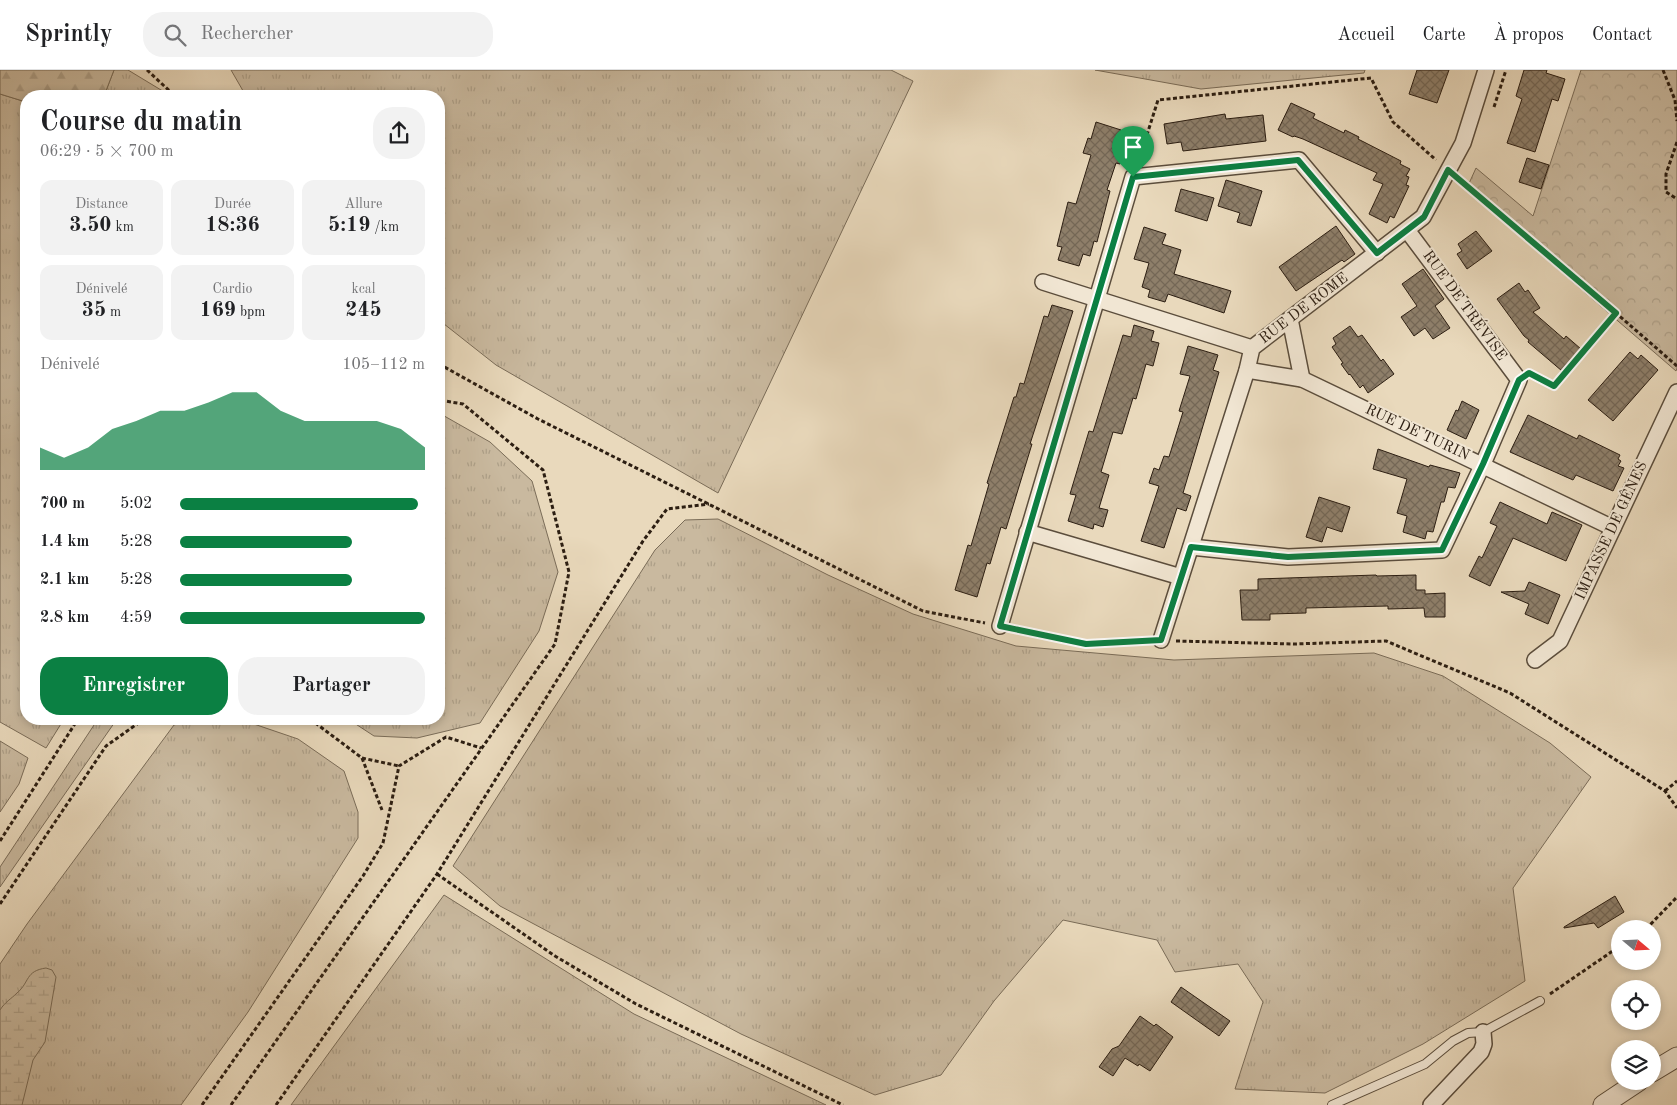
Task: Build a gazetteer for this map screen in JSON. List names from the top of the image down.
{
  "streets": {
    "street": [
      "RUE DE TRÉVISE",
      "RUE DE ROME",
      "RUE DE TURIN",
      "IMPASSE DE GÊNES"
    ]
  },
  "crossings": [
    ["RUE DE TRÉVISE", "RUE DE ROME"],
    ["RUE DE ROME", "RUE DE TURIN"],
    ["RUE DE TURIN", "IMPASSE DE GÊNES"]
  ],
  "north": "right",
  "page": {
    "header": "Sprintly",
    "search": "Rechercher",
    "nav": [
      "Accueil",
      "Carte",
      "À propos",
      "Contact"
    ],
    "heading": ["Course du matin", "06:29 · 5 × 700 m"],
    "stats": [
      ["Distance", "3.50 km"],
      ["Durée", "18:36"],
      ["Allure", "5:19 /km"],
      ["Dénivelé", "35 m"],
      ["Cardio", "169 bpm"],
      ["kcal", "245"]
    ],
    "chart": ["Dénivelé", "105–112 m"],
    "list": [
      {
        "name": "700 m",
        "note": "5:02"
      },
      {
        "name": "1.4 km",
        "note": "5:28"
      },
      {
        "name": "2.1 km",
        "note": "5:28"
      },
      {
        "name": "2.8 km",
        "note": "4:59"
      }
    ],
    "buttons": ["Enregistrer", "Partager"]
  }
}
